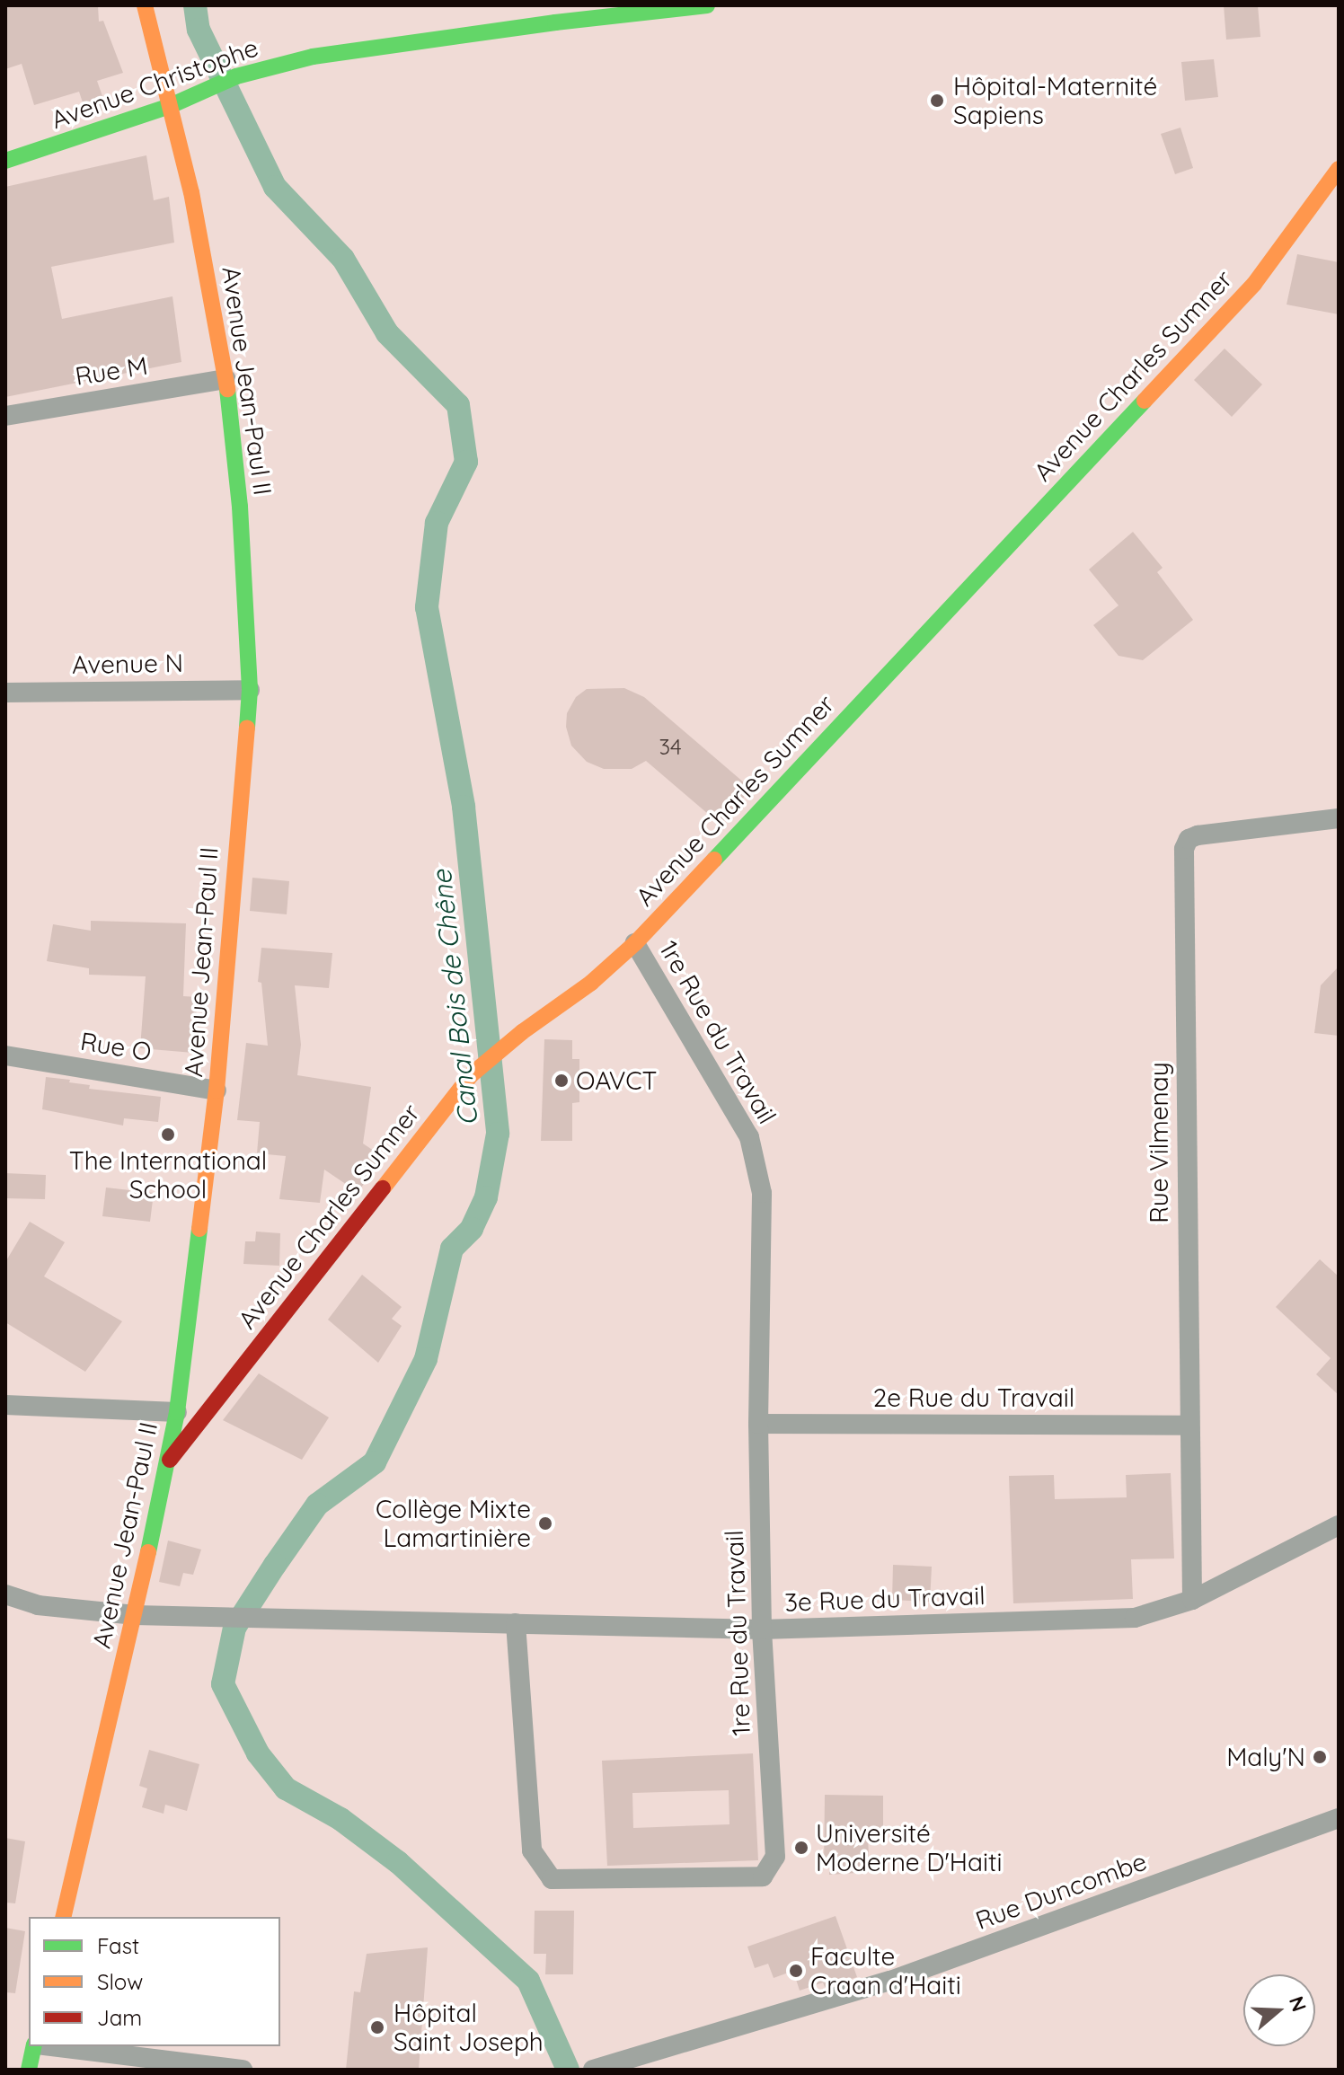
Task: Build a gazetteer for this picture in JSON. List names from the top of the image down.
{
  "streets": {
    "street": [
      "Avenue Christophe",
      "Rue M",
      "Avenue Charles Sumner",
      "Avenue Jean-Paul II",
      "Avenue N",
      "1re Rue du Travail",
      "Rue O",
      "Rue Vilmenay",
      "2e Rue du Travail",
      "3e Rue du Travail",
      "Rue Duncombe"
    ]
  },
  "crossings": [
    ["Avenue Christophe", "Avenue Jean-Paul II"],
    ["Rue M", "Avenue Jean-Paul II"],
    ["Avenue Charles Sumner", "Avenue Jean-Paul II"],
    ["Avenue Charles Sumner", "1re Rue du Travail"],
    ["Avenue Jean-Paul II", "Avenue N"],
    ["Avenue Jean-Paul II", "Rue O"],
    ["Avenue Jean-Paul II", "3e Rue du Travail"],
    ["1re Rue du Travail", "2e Rue du Travail"],
    ["1re Rue du Travail", "3e Rue du Travail"],
    ["Rue Vilmenay", "2e Rue du Travail"],
    ["Rue Vilmenay", "3e Rue du Travail"]
  ],
  "water": ["Canal Bois de Chêne"],
  "places": [
    "Hôpital-Maternité Sapiens",
    "OAVCT",
    "The International School",
    "Collège Mixte Lamartinière",
    "Maly'N",
    "Université Moderne D'Haiti",
    "Faculte Craan d'Haiti",
    "Hôpital Saint Joseph"
  ],
  "house_numbers": ["34"],
  "legend": ["Fast", "Slow", "Jam"],
  "north": "right"
}
